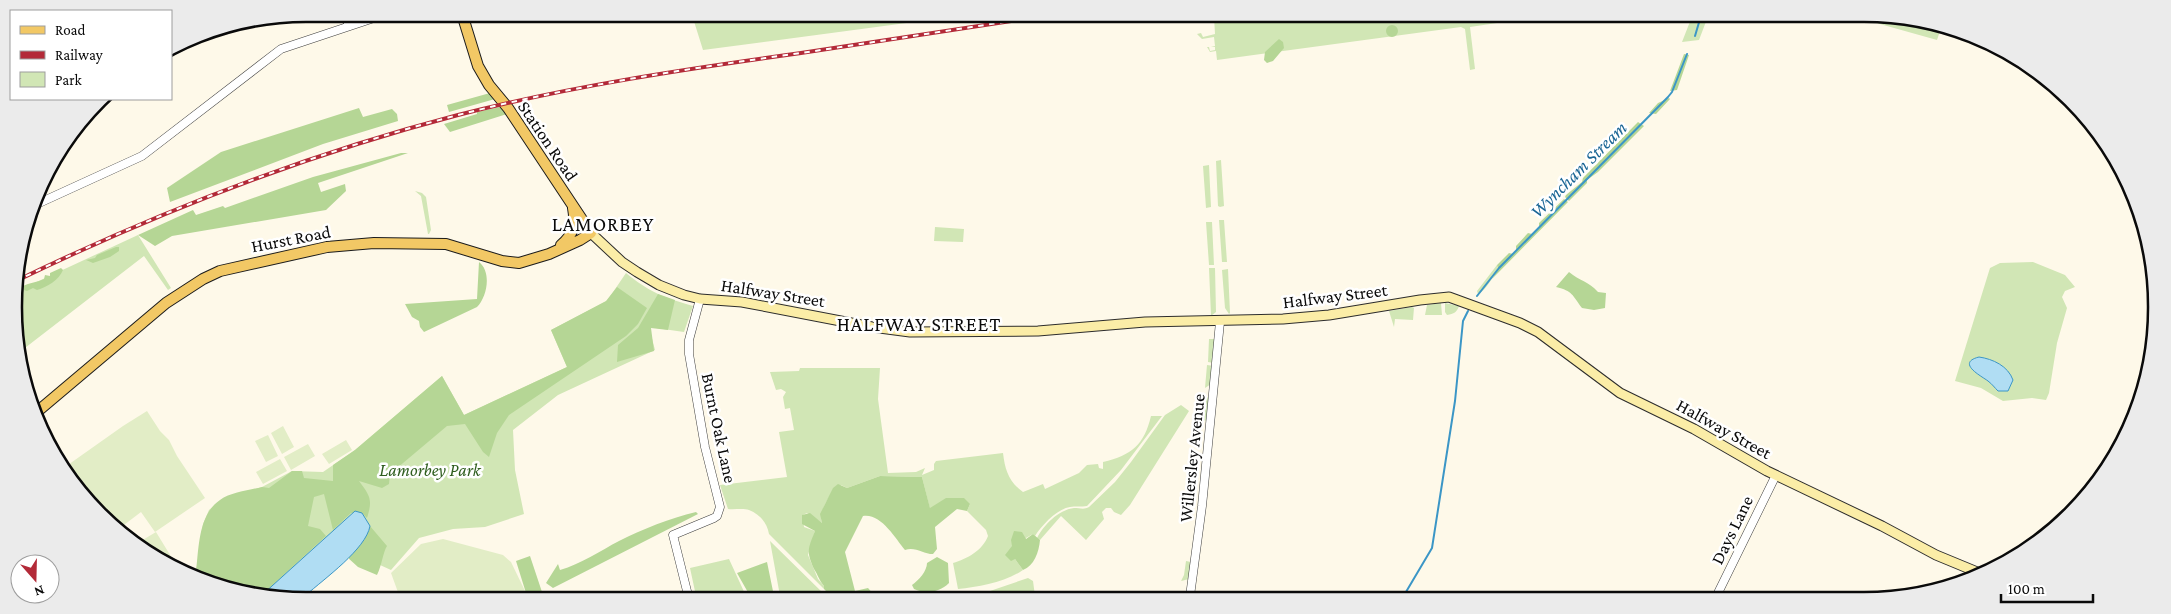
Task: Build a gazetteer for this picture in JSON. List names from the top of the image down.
{
  "streets": {
    "main road": ["Station Road", "Hurst Road", "Halfway Street"],
    "street": ["Burnt Oak Lane", "Willersley Avenue", "Days Lane"]
  },
  "crossings": [
    ["Station Road", "Hurst Road"],
    ["Station Road", "Halfway Street"],
    ["Halfway Street", "Burnt Oak Lane"],
    ["Halfway Street", "Willersley Avenue"],
    ["Halfway Street", "Days Lane"]
  ],
  "districts": ["LAMORBEY", "HALFWAY STREET"],
  "water": ["Wyncham Stream"],
  "parks": ["Lamorbey Park"],
  "legend": ["Road", "Railway", "Park"],
  "scale_bar": "100 m",
  "north": "bottom"
}
